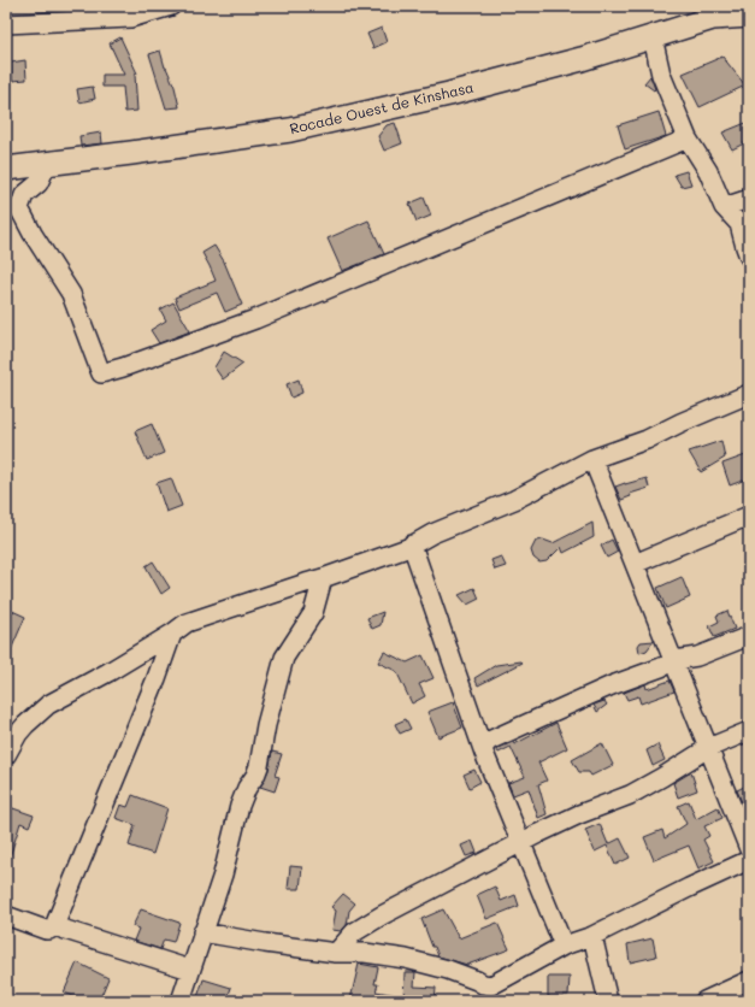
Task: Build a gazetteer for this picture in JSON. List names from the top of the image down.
{
  "streets": {
    "main road": ["Rocade Ouest de Kinshasa"]
  }
}
